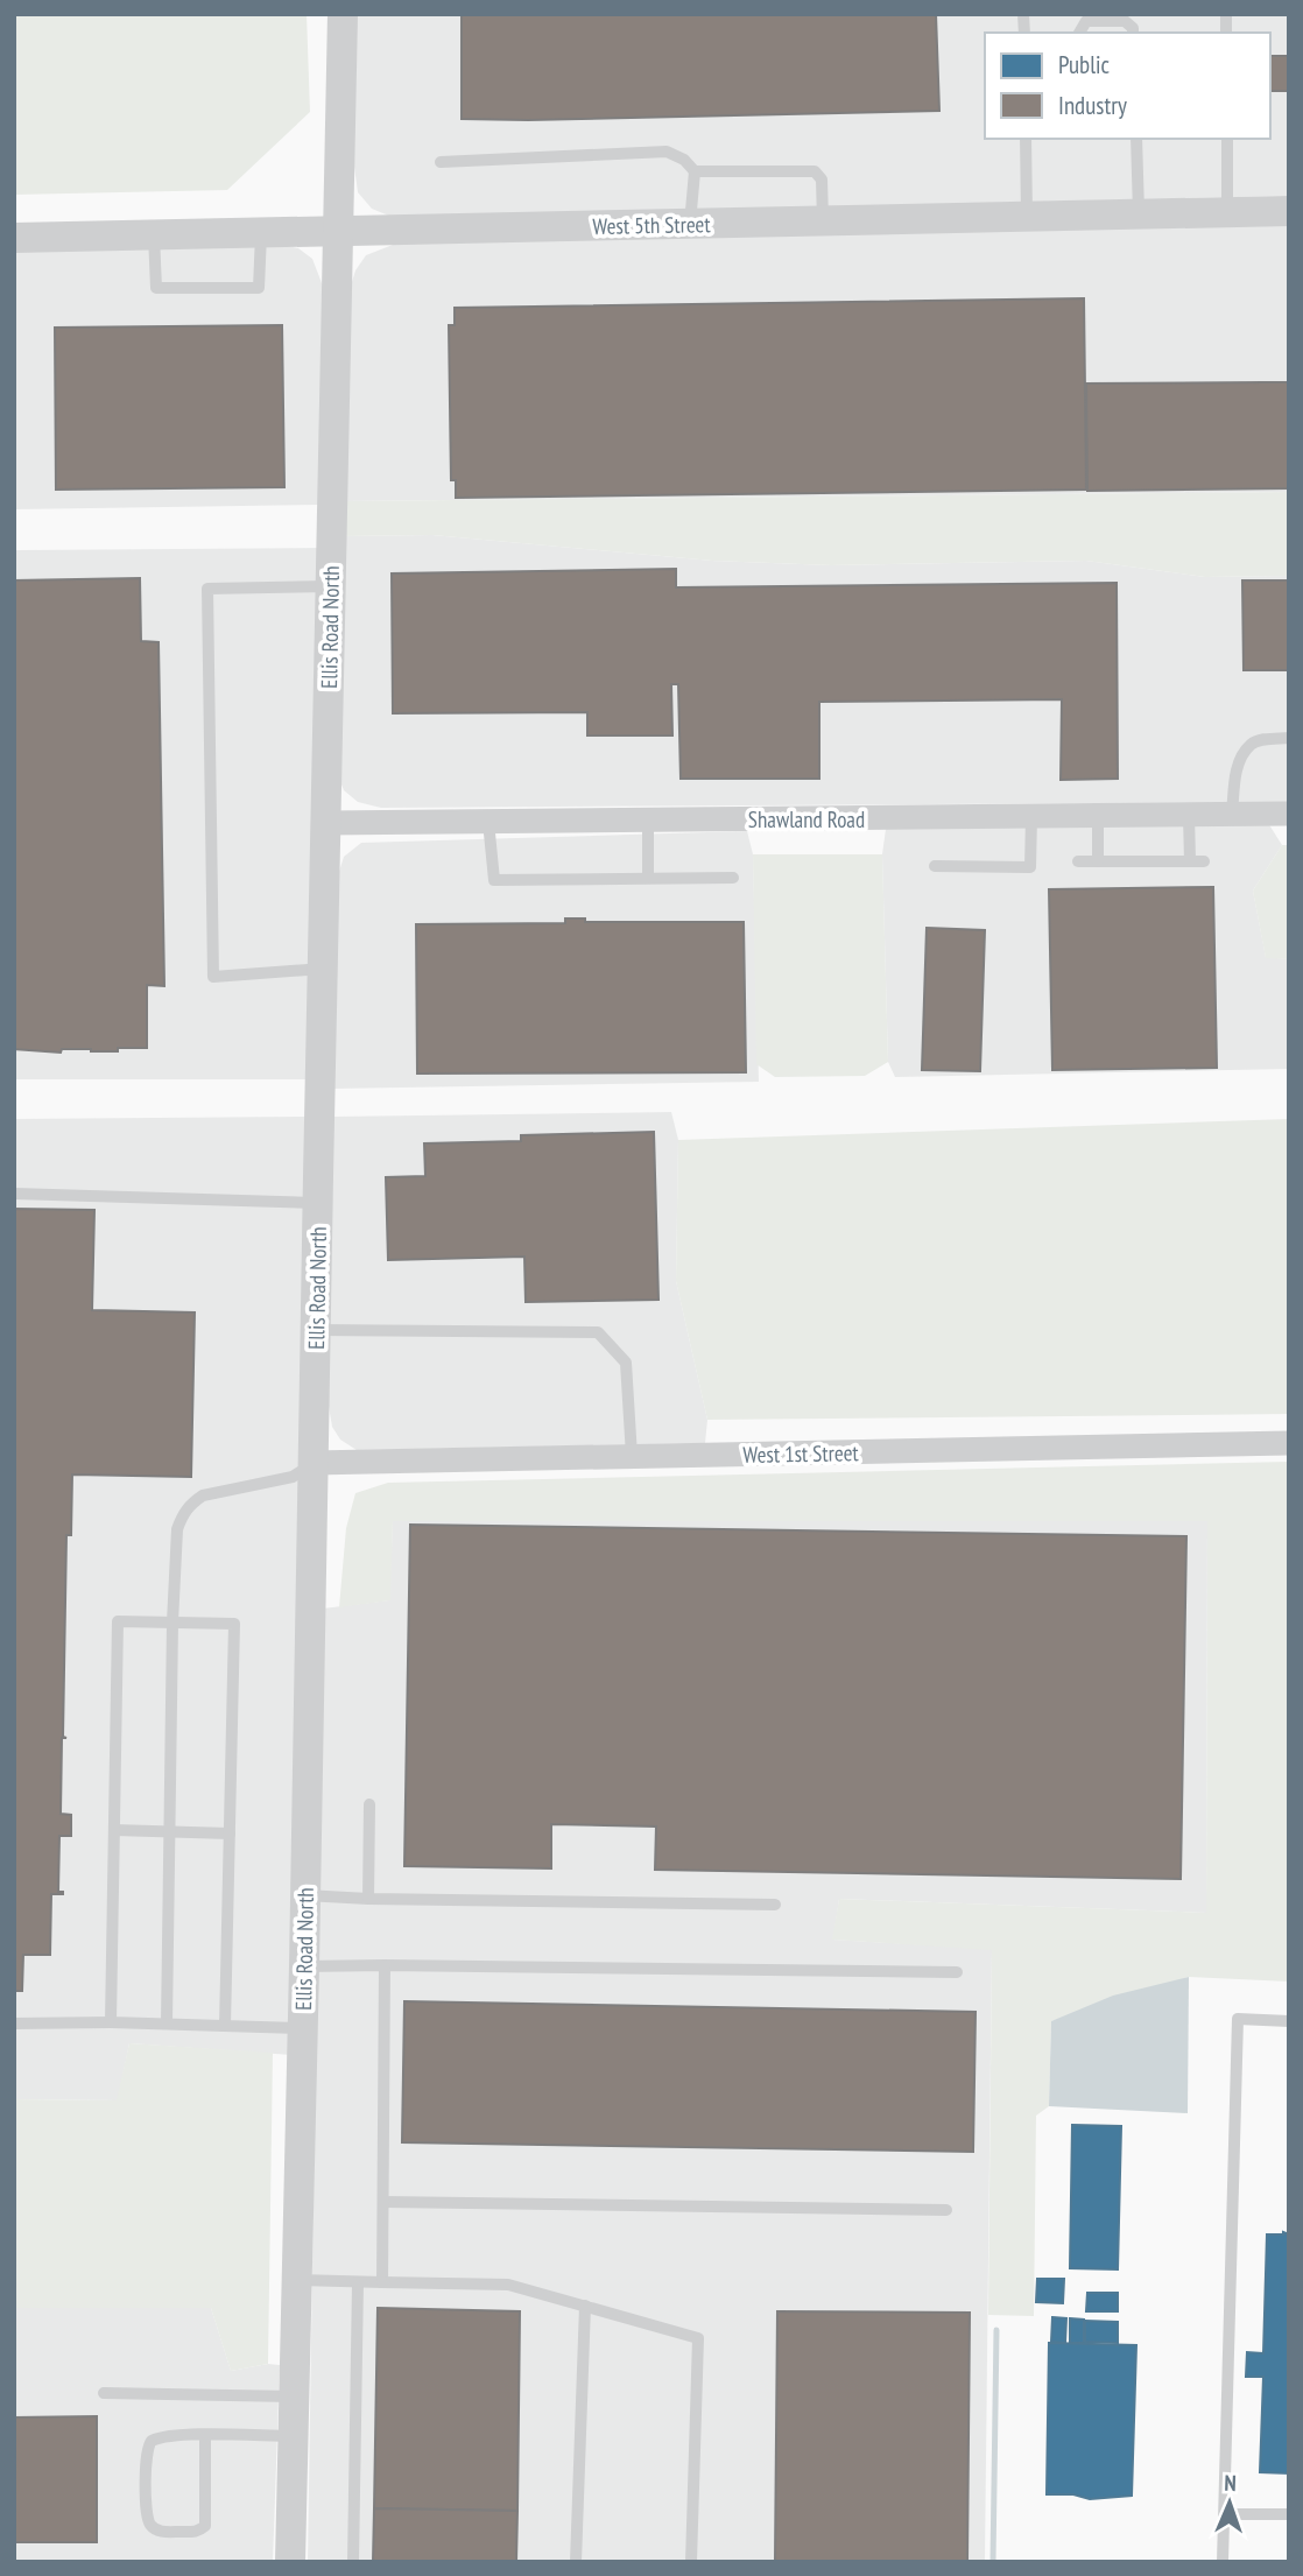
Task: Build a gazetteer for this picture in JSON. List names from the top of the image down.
{
  "streets": {
    "street": [
      "West 5th Street",
      "Ellis Road North",
      "Shawland Road",
      "West 1st Street"
    ]
  },
  "crossings": [
    ["West 5th Street", "Ellis Road North"],
    ["Ellis Road North", "Shawland Road"],
    ["Ellis Road North", "West 1st Street"]
  ],
  "legend": ["Public", "Industry"],
  "north": "top"
}
